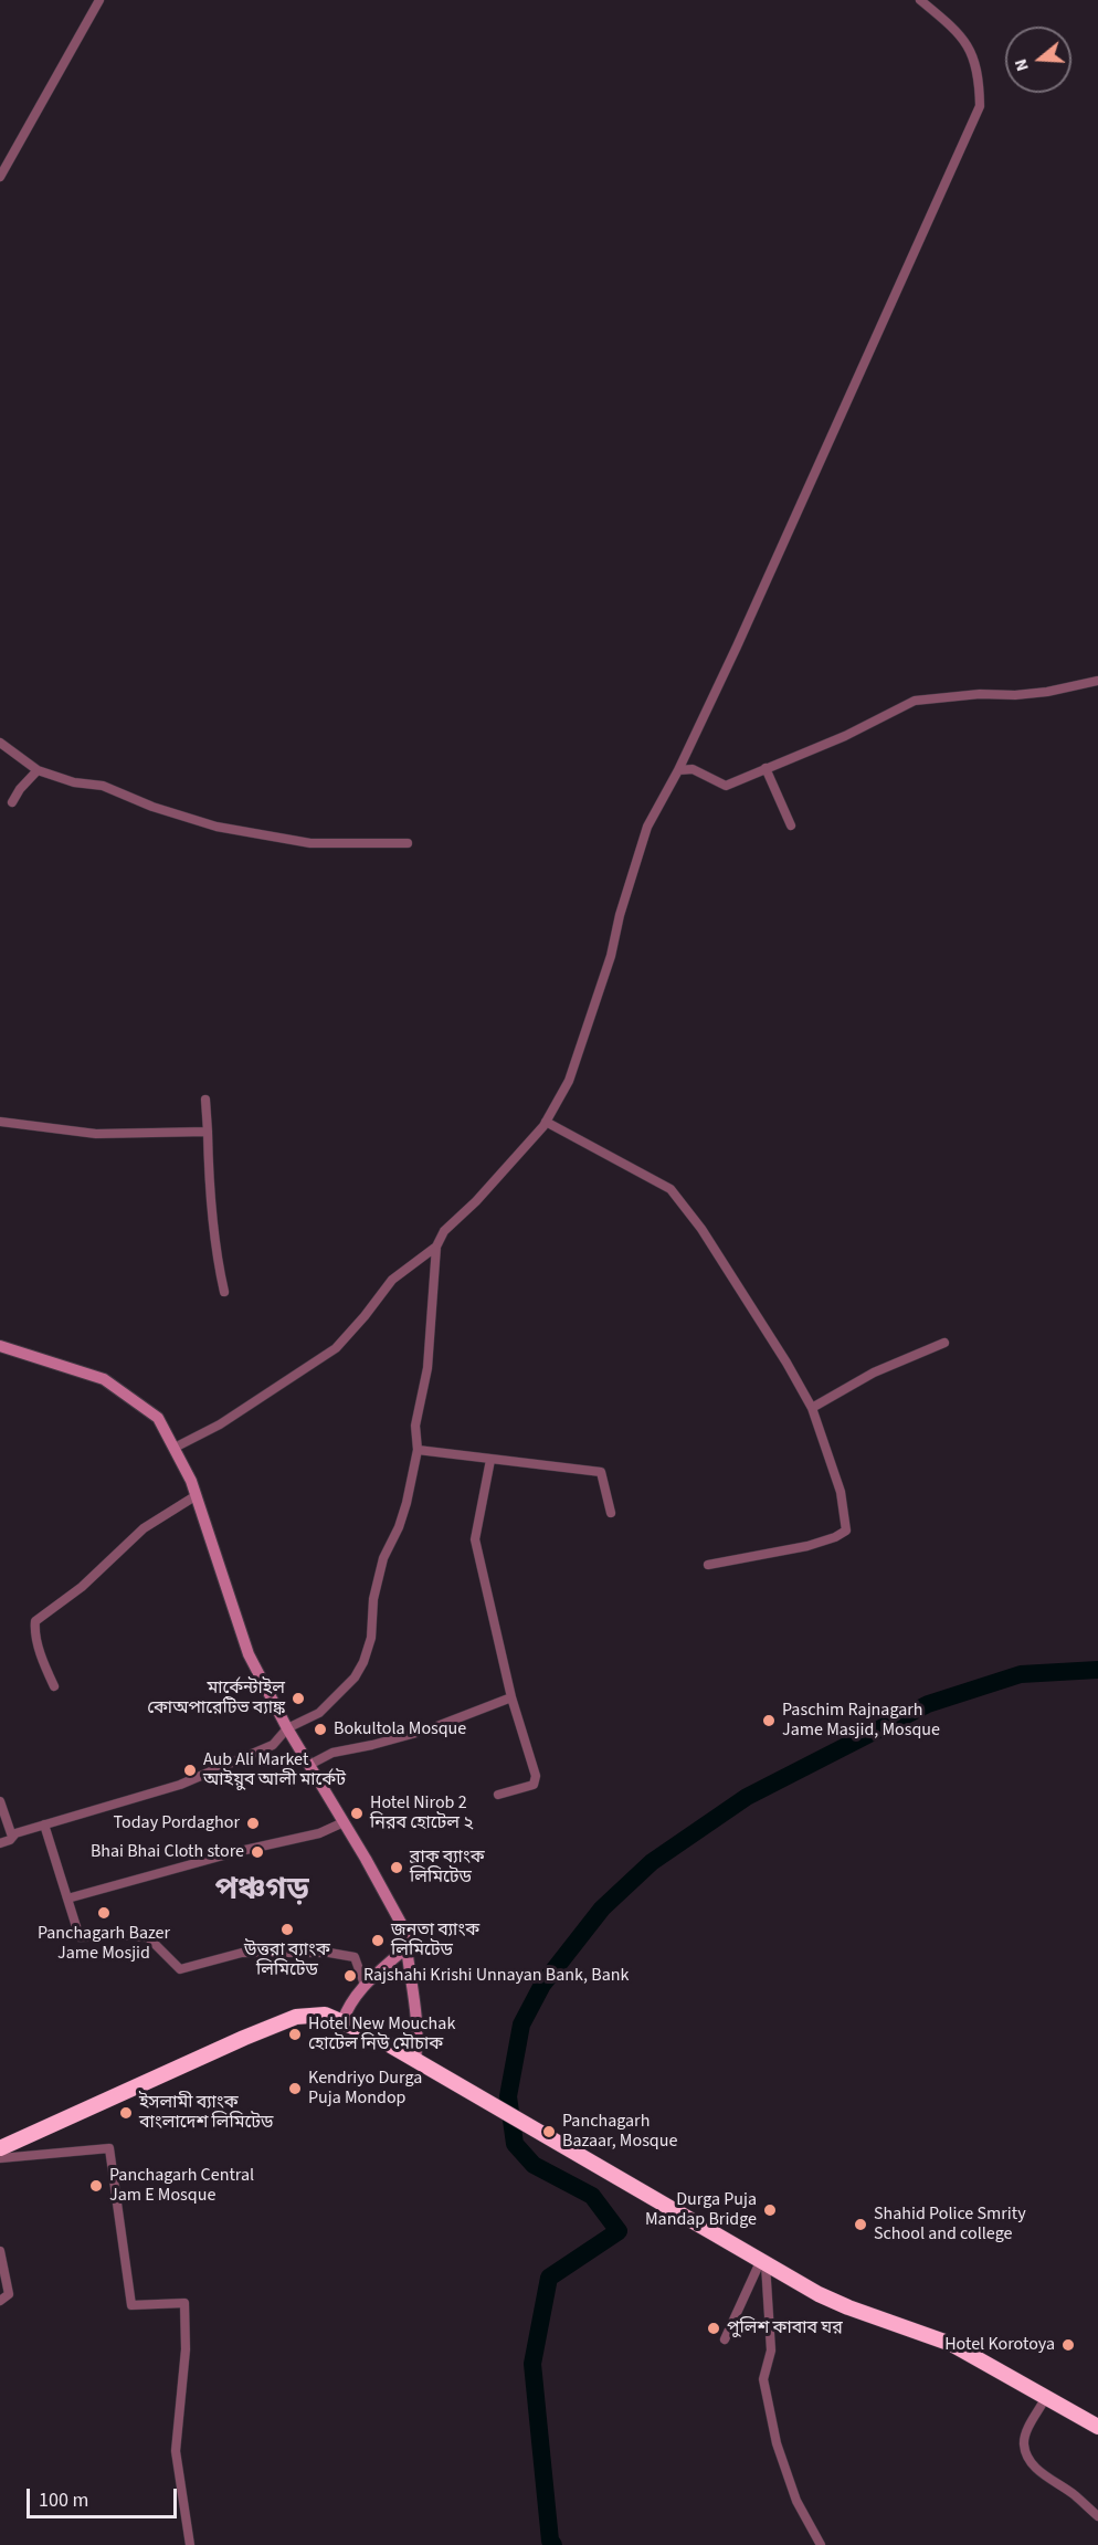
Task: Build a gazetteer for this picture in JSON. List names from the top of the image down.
{
  "districts": ["পঞ্চগড়"],
  "places": [
    "মার্কেন্টাইল কোঅপারেটিভ ব্যাঙ্ক",
    "Paschim Rajnagarh Jame Masjid, Mosque",
    "Bokultola Mosque",
    "Aub Ali Market আইয়ুব আলী মার্কেট",
    "Hotel Nirob 2 নিরব হোটেল ২",
    "Today Pordaghor",
    "Bhai Bhai Cloth store",
    "ব্রাক ব্যাংক লিমিটেড",
    "Panchagarh Bazer Jame Mosjid",
    "উত্তরা ব্যাংক লিমিটেড",
    "জনতা ব্যাংক লিমিটেড",
    "Rajshahi Krishi Unnayan Bank, Bank",
    "Hotel New Mouchak হোটেল নিউ মৌচাক",
    "Kendriyo Durga Puja Mondop",
    "ইসলামী ব্যাংক বাংলাদেশ লিমিটেড",
    "Panchagarh Bazaar, Mosque",
    "Panchagarh Central Jam E Mosque",
    "Durga Puja Mandap Bridge",
    "Shahid Police Smrity School and college",
    "পুলিশ কাবাব ঘর",
    "Hotel Korotoya"
  ],
  "scale_bar": "100 m",
  "north": "left"
}
